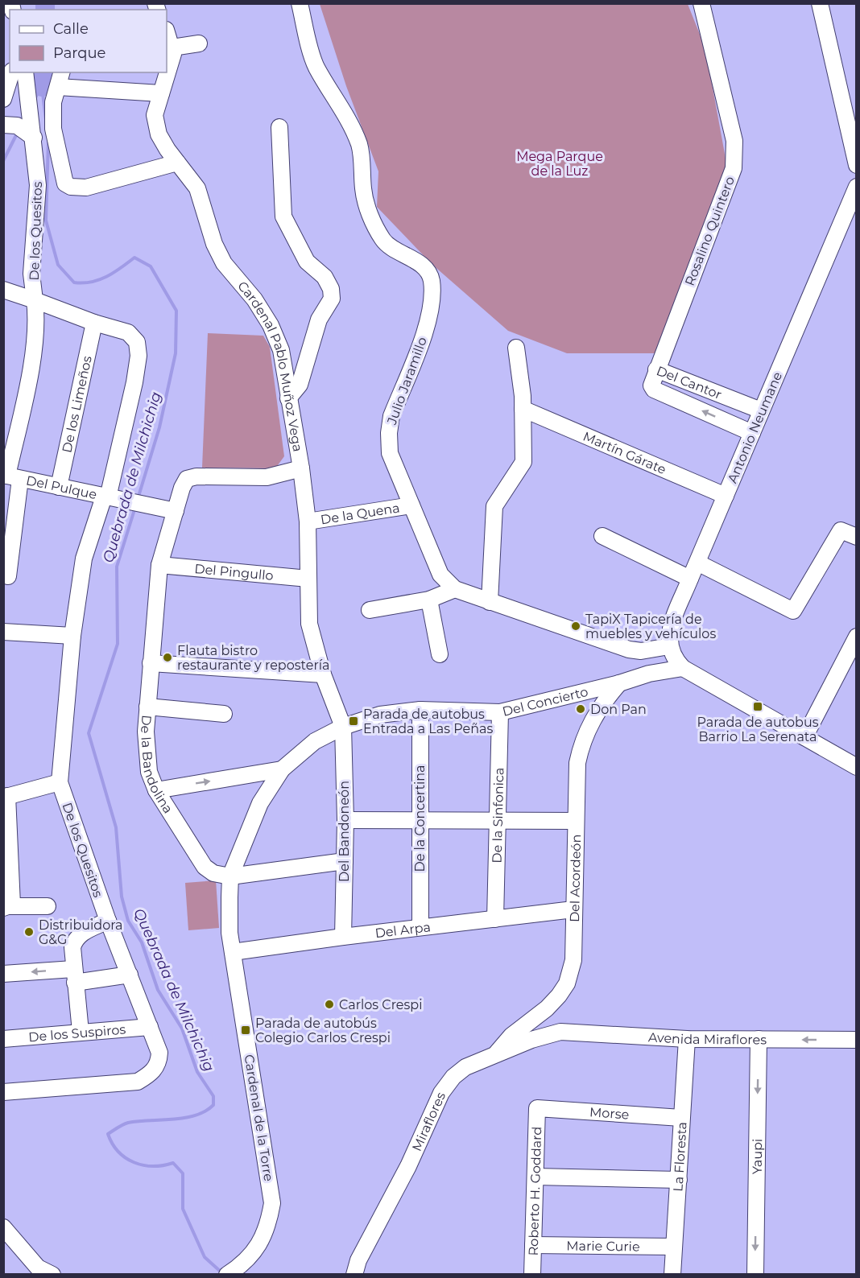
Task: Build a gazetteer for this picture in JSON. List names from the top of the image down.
{
  "streets": {
    "street": [
      "De los Quesitos",
      "Rosalino Quintero",
      "Cardenal Pablo Muñoz Vega",
      "Julio Jaramillo",
      "Del Cantor",
      "De los Limeños",
      "Antonio Neumane",
      "Martín Gárate",
      "Del Pulque",
      "De la Quena",
      "Del Pingullo",
      "Del Concierto",
      "De la Bandolina",
      "De la Sinfonica",
      "De la Concertina",
      "Del Bandoneón",
      "Del Acordeón",
      "Del Arpa",
      "De los Suspiros",
      "Avenida Miraflores",
      "Morse",
      "Cardenal de la Torre",
      "Miraflores",
      "La Floresta",
      "Yaupi",
      "Roberto H. Goddard",
      "Marie Curie"
    ]
  },
  "crossings": [
    ["De los Quesitos", "De los Limeños"],
    ["De los Quesitos", "Del Pulque"],
    ["De los Quesitos", "De los Suspiros"],
    ["Rosalino Quintero", "Del Cantor"],
    ["Cardenal Pablo Muñoz Vega", "De la Quena"],
    ["Cardenal Pablo Muñoz Vega", "Del Pingullo"],
    ["Cardenal Pablo Muñoz Vega", "Del Concierto"],
    ["Cardenal Pablo Muñoz Vega", "De la Bandolina"],
    ["Cardenal Pablo Muñoz Vega", "Del Bandoneón"],
    ["Julio Jaramillo", "Antonio Neumane"],
    ["Julio Jaramillo", "De la Quena"],
    ["Del Cantor", "Antonio Neumane"],
    ["De los Limeños", "Del Pulque"],
    ["Antonio Neumane", "Martín Gárate"],
    ["Del Pulque", "De la Bandolina"],
    ["Del Pingullo", "De la Bandolina"],
    ["Del Concierto", "De la Bandolina"],
    ["Del Concierto", "De la Sinfonica"],
    ["Del Concierto", "De la Concertina"],
    ["Del Concierto", "Del Bandoneón"],
    ["Del Concierto", "Del Acordeón"],
    ["Del Concierto", "Cardenal de la Torre"],
    ["De la Bandolina", "Del Bandoneón"],
    ["De la Bandolina", "Cardenal de la Torre"],
    ["De la Sinfonica", "Del Arpa"],
    ["De la Concertina", "Del Arpa"],
    ["Del Bandoneón", "Del Arpa"],
    ["Del Acordeón", "Del Arpa"],
    ["Del Acordeón", "Miraflores"],
    ["Del Arpa", "Cardenal de la Torre"],
    ["Avenida Miraflores", "Miraflores"],
    ["Avenida Miraflores", "La Floresta"],
    ["Avenida Miraflores", "Yaupi"],
    ["Morse", "La Floresta"],
    ["Morse", "Roberto H. Goddard"],
    ["La Floresta", "Marie Curie"],
    ["Roberto H. Goddard", "Marie Curie"]
  ],
  "one_way": ["Yaupi"],
  "water": ["Quebrada de Milchichig"],
  "parks": ["Mega Parque de la Luz"],
  "places": {
    "other": [
      "TapiX Tapicería de muebles y vehículos",
      "Flauta bistro restaurante y repostería",
      "Don Pan",
      "Distribuidora G&G",
      "Carlos Crespi"
    ],
    "transit": ["Parada de autobus Barrio La Serenata", "Parada de autobus Entrada a Las Peñas", "Parada de autobús Colegio Carlos Crespi"]
  },
  "legend": ["Calle", "Parque"]
}
